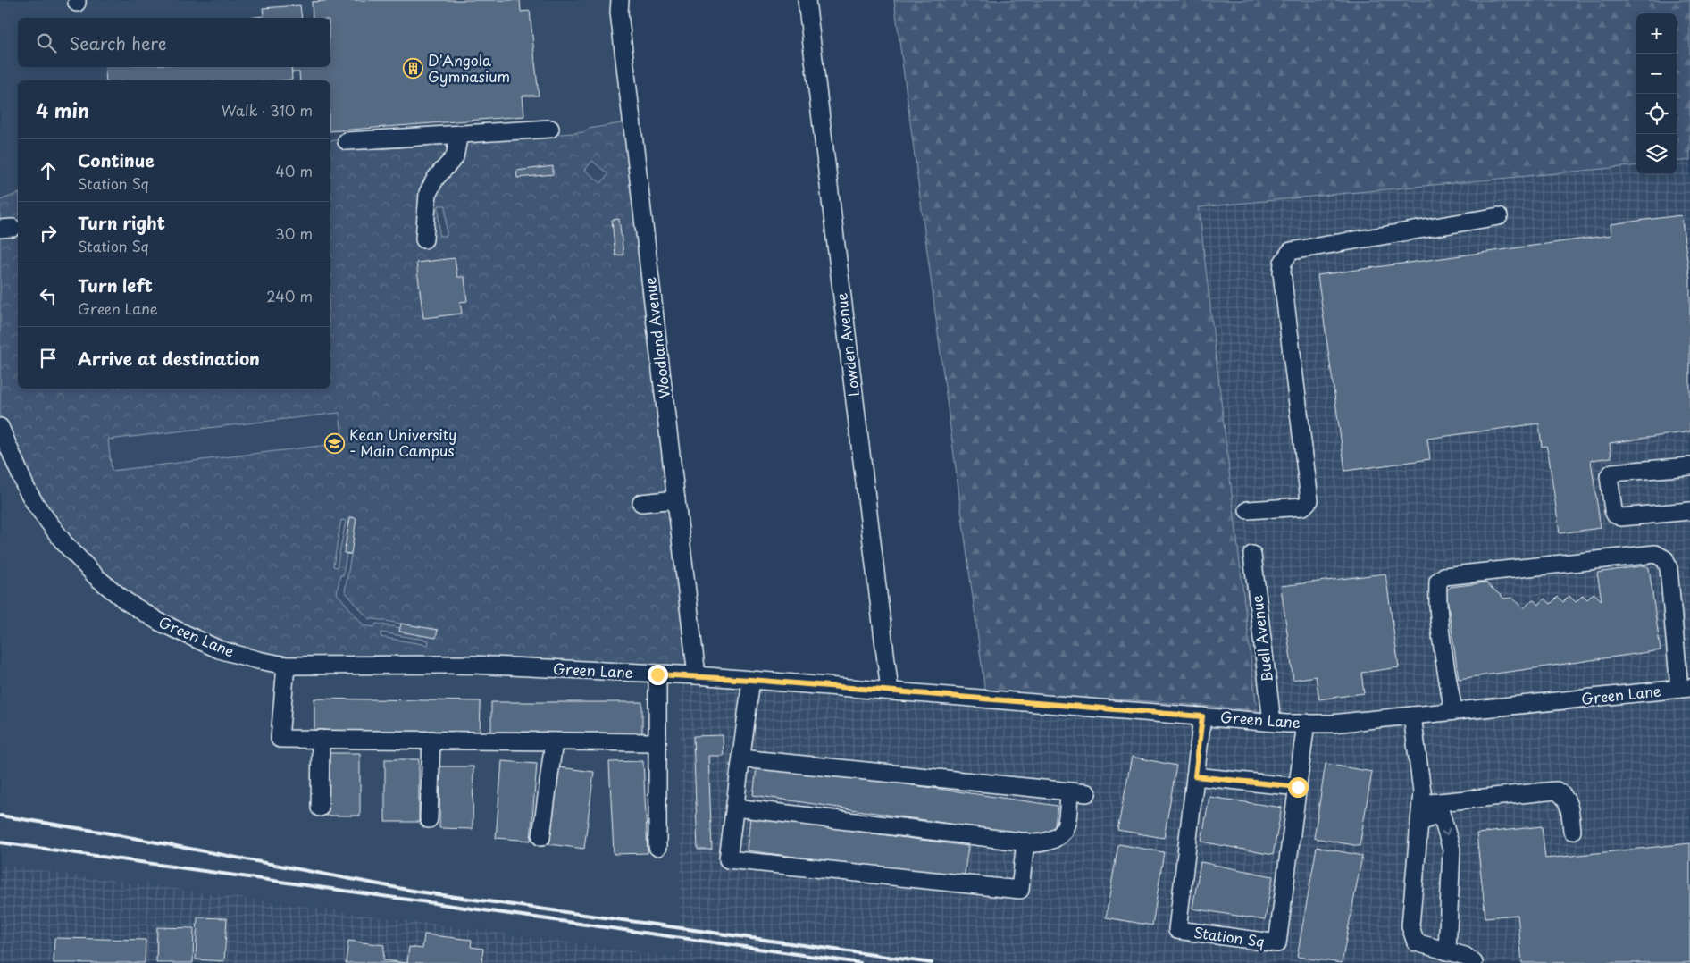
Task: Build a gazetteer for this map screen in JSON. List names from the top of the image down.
{
  "streets": {
    "street": [
      "Woodland Avenue",
      "Lowden Avenue",
      "Green Lane",
      "Buell Avenue",
      "Station Sq"
    ]
  },
  "crossings": [
    ["Woodland Avenue", "Green Lane"],
    ["Lowden Avenue", "Green Lane"],
    ["Green Lane", "Buell Avenue"],
    ["Green Lane", "Station Sq"]
  ],
  "places": {
    "building": ["D'Angola Gymnasium"],
    "school or university": ["Kean University - Main Campus"]
  },
  "page": {
    "map_buttons": ["+", "−"],
    "search": "Search here",
    "heading": ["4 min", "Walk · 310 m"],
    "list": [
      ["Continue", "Station Sq", "40 m"],
      ["Turn right", "Station Sq", "30 m"],
      ["Turn left", "Green Lane", "240 m"],
      "Arrive at destination"
    ]
  }
}
